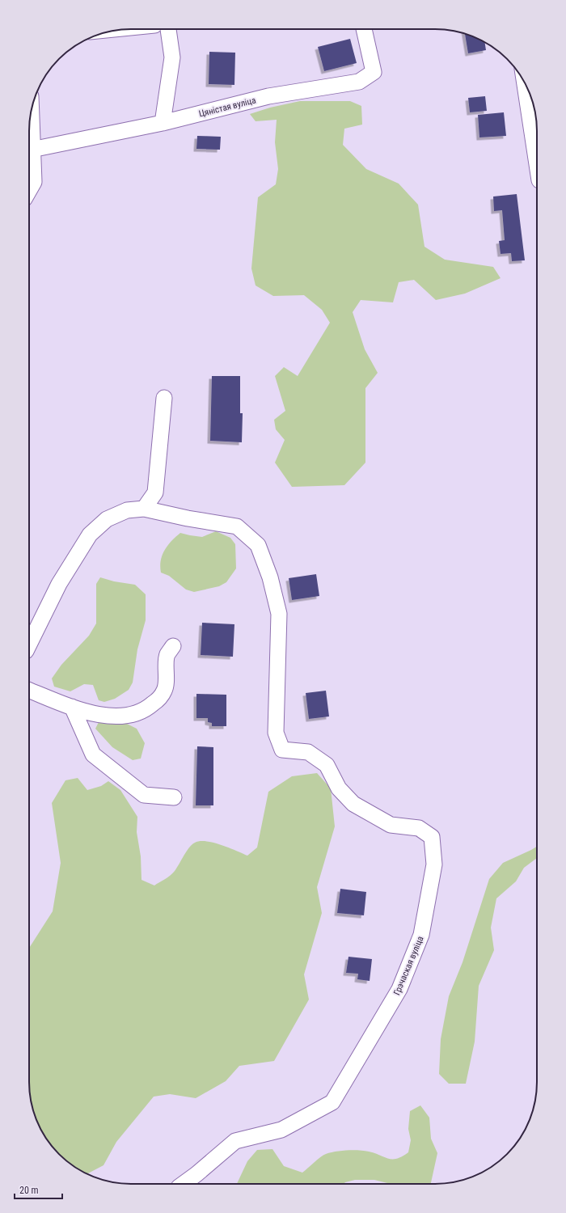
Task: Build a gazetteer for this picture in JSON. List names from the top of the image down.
{
  "streets": {
    "street": ["Цяністая вуліца", "Грэчаская вуліца"]
  },
  "scale_bar": "20 m"
}
